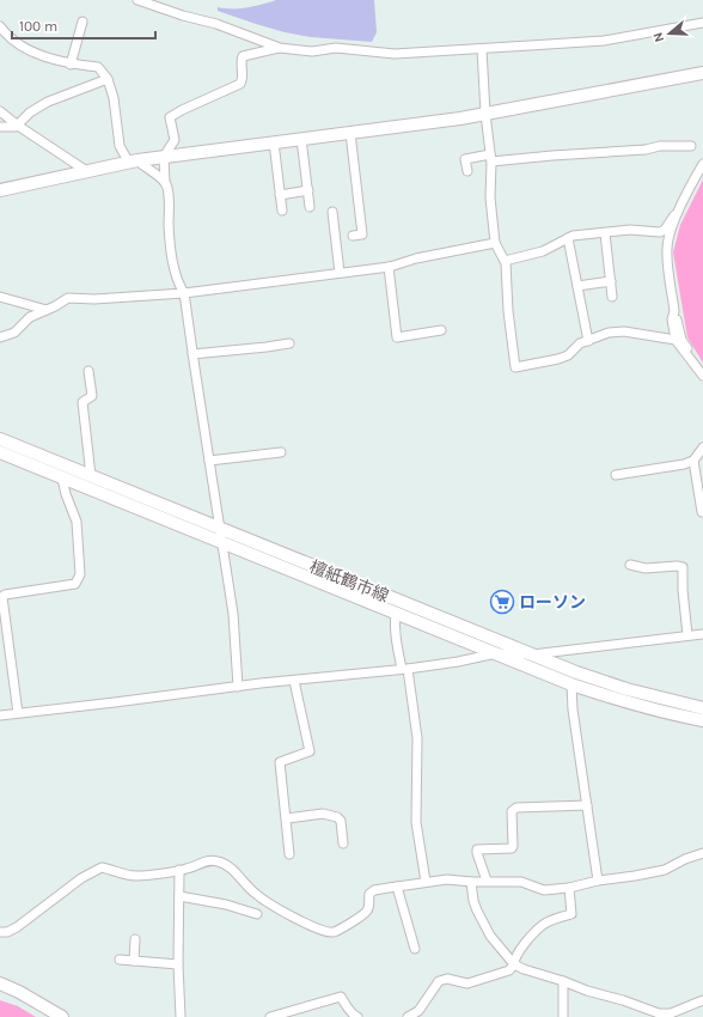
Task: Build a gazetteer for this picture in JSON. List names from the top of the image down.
{
  "streets": {
    "main road": ["檀紙鶴市線"]
  },
  "places": {
    "supermarket": ["ローソン"]
  },
  "scale_bar": "100 m",
  "north": "left"
}
